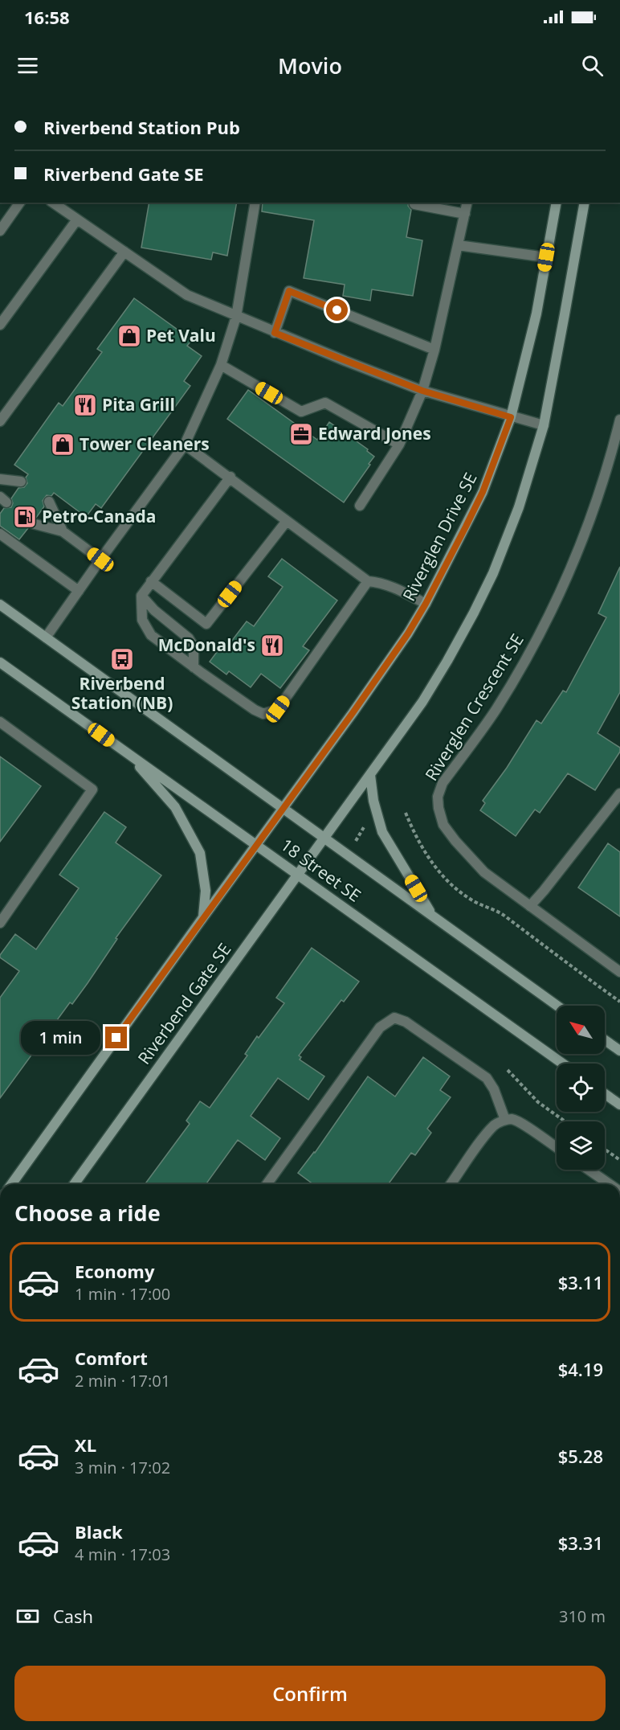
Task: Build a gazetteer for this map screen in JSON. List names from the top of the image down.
{
  "streets": {
    "street": [
      "Riverglen Drive SE",
      "Riverglen Crescent SE",
      "18 Street SE",
      "Riverbend Gate SE"
    ]
  },
  "crossings": [
    ["Riverglen Drive SE", "18 Street SE"],
    ["Riverglen Drive SE", "Riverbend Gate SE"],
    ["18 Street SE", "Riverbend Gate SE"]
  ],
  "places": {
    "shop": ["Pet Valu", "Tower Cleaners"],
    "restaurant": ["Pita Grill", "McDonald's"],
    "office": ["Edward Jones"],
    "fuel station": ["Petro-Canada"],
    "bus stop": ["Riverbend Station (NB)"]
  },
  "north": "top left",
  "page": {
    "status": "16:58",
    "header": "Movio",
    "banner": ["Riverbend Station Pub", "Riverbend Gate SE"],
    "bubble": "1 min",
    "heading": "Choose a ride",
    "list": [
      {
        "name": "Economy",
        "note": "1 min · 17:00",
        "value": "$3.11"
      },
      {
        "name": "Comfort",
        "note": "2 min · 17:01",
        "value": "$4.19"
      },
      {
        "name": "XL",
        "note": "3 min · 17:02",
        "value": "$5.28"
      },
      {
        "name": "Black",
        "note": "4 min · 17:03",
        "value": "$3.31"
      }
    ],
    "pay": ["Cash", "310 m"],
    "buttons": "Confirm"
  }
}
